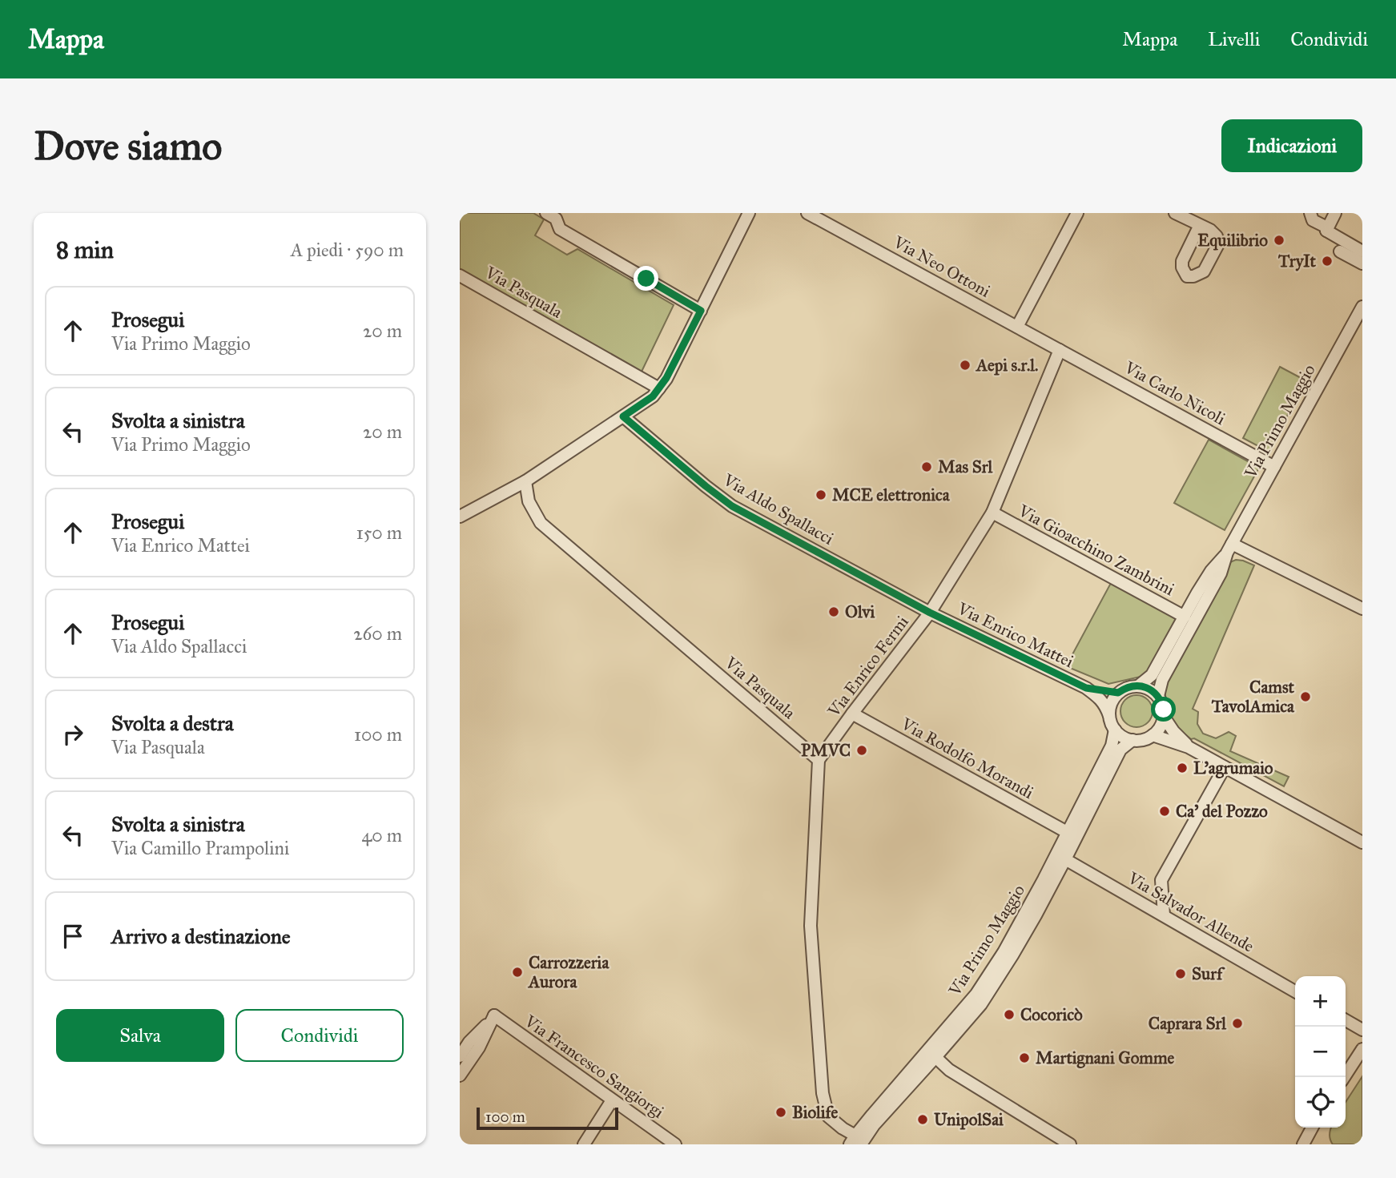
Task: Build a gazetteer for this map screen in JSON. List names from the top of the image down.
{
  "streets": {
    "street": [
      "Via Neo Ottoni",
      "Via Pasquala",
      "Via Carlo Nicoli",
      "Via Primo Maggio",
      "Via Aldo Spallacci",
      "Via Gioacchino Zambrini",
      "Via Enrico Mattei",
      "Via Enrico Fermi",
      "Via Rodolfo Morandi",
      "Via Salvador Allende",
      "Via Francesco Sangiorgi"
    ]
  },
  "crossings": [
    ["Via Neo Ottoni", "Via Carlo Nicoli"],
    ["Via Neo Ottoni", "Via Enrico Fermi"],
    ["Via Pasquala", "Via Enrico Fermi"],
    ["Via Carlo Nicoli", "Via Primo Maggio"],
    ["Via Carlo Nicoli", "Via Enrico Fermi"],
    ["Via Primo Maggio", "Via Gioacchino Zambrini"],
    ["Via Primo Maggio", "Via Enrico Mattei"],
    ["Via Primo Maggio", "Via Rodolfo Morandi"],
    ["Via Primo Maggio", "Via Salvador Allende"],
    ["Via Aldo Spallacci", "Via Enrico Mattei"],
    ["Via Aldo Spallacci", "Via Enrico Fermi"],
    ["Via Gioacchino Zambrini", "Via Enrico Fermi"],
    ["Via Enrico Mattei", "Via Enrico Fermi"],
    ["Via Enrico Fermi", "Via Rodolfo Morandi"]
  ],
  "places": [
    "Equilibrio",
    "TryIt",
    "Aepi s.r.l.",
    "Mas Srl",
    "MCE elettronica",
    "Olvi",
    "Camst TavolAmica",
    "PMVC",
    "L'agrumaio",
    "Ca' del Pozzo",
    "Carrozzeria Aurora",
    "Surf",
    "Cocoricò",
    "Caprara Srl",
    "Martignani Gomme",
    "Biolife",
    "UnipolSai"
  ],
  "scale_bar": "100 m",
  "page": {
    "header": "Mappa",
    "nav": ["Mappa", "Livelli", "Condividi"],
    "buttons": [
      "Indicazioni",
      ["Salva", "Condividi"]
    ],
    "title": "Dove siamo",
    "heading": ["8 min", "A piedi · 590 m"],
    "list": [
      ["Prosegui", "Via Primo Maggio", "20 m"],
      ["Svolta a sinistra", "Via Primo Maggio", "20 m"],
      ["Prosegui", "Via Enrico Mattei", "150 m"],
      ["Prosegui", "Via Aldo Spallacci", "260 m"],
      ["Svolta a destra", "Via Pasquala", "100 m"],
      ["Svolta a sinistra", "Via Camillo Prampolini", "40 m"],
      "Arrivo a destinazione"
    ],
    "map_buttons": ["+", "−"],
    "scale": "100 m"
  }
}
